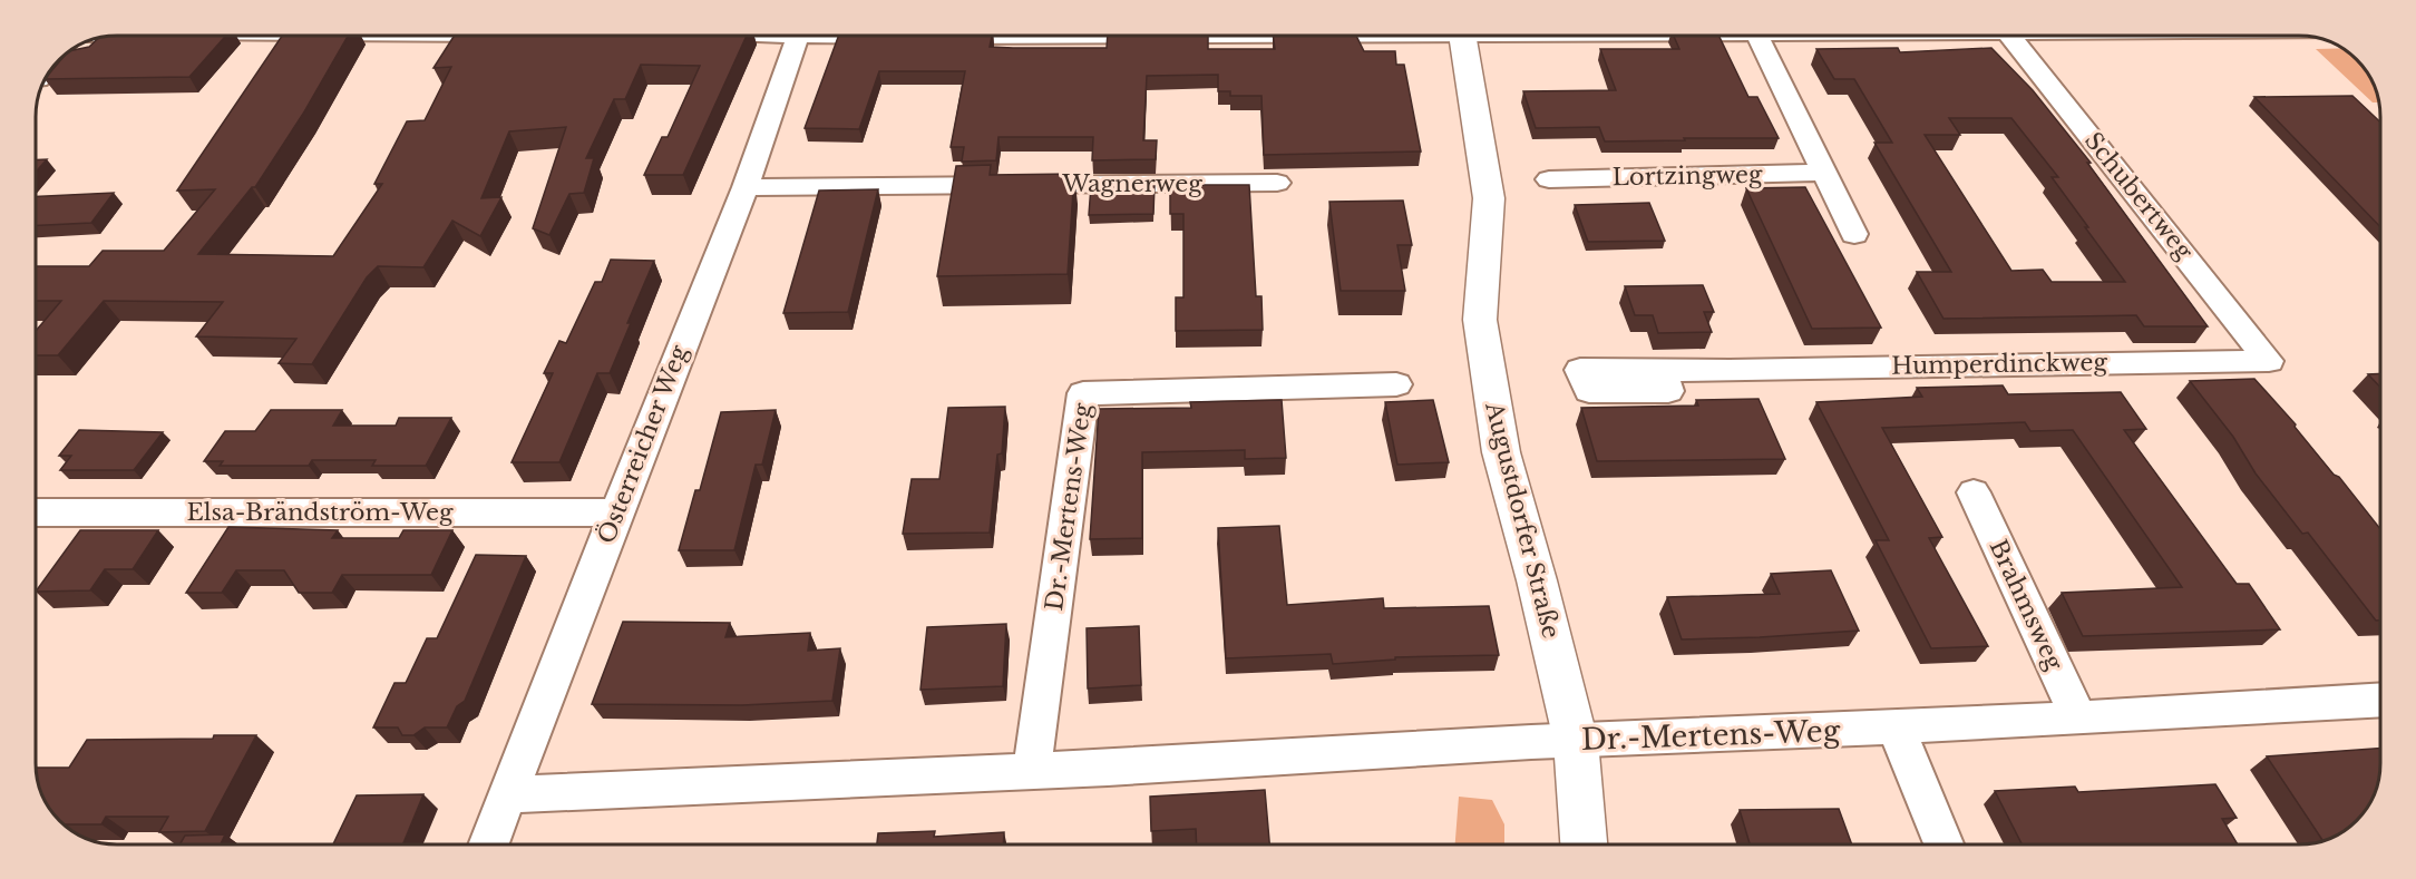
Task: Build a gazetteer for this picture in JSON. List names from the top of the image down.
{
  "streets": {
    "street": [
      "Lortzingweg",
      "Wagnerweg",
      "Schubertweg",
      "Humperdinckweg",
      "Österreicher Weg",
      "Dr.-Mertens-Weg",
      "Elsa-Brändström-Weg",
      "Augustdorfer Straße",
      "Brahmsweg"
    ]
  },
  "crossings": [
    ["Wagnerweg", "Österreicher Weg"],
    ["Schubertweg", "Humperdinckweg"],
    ["Österreicher Weg", "Dr.-Mertens-Weg"],
    ["Österreicher Weg", "Elsa-Brändström-Weg"],
    ["Dr.-Mertens-Weg", "Augustdorfer Straße"],
    ["Dr.-Mertens-Weg", "Brahmsweg"]
  ]
}
